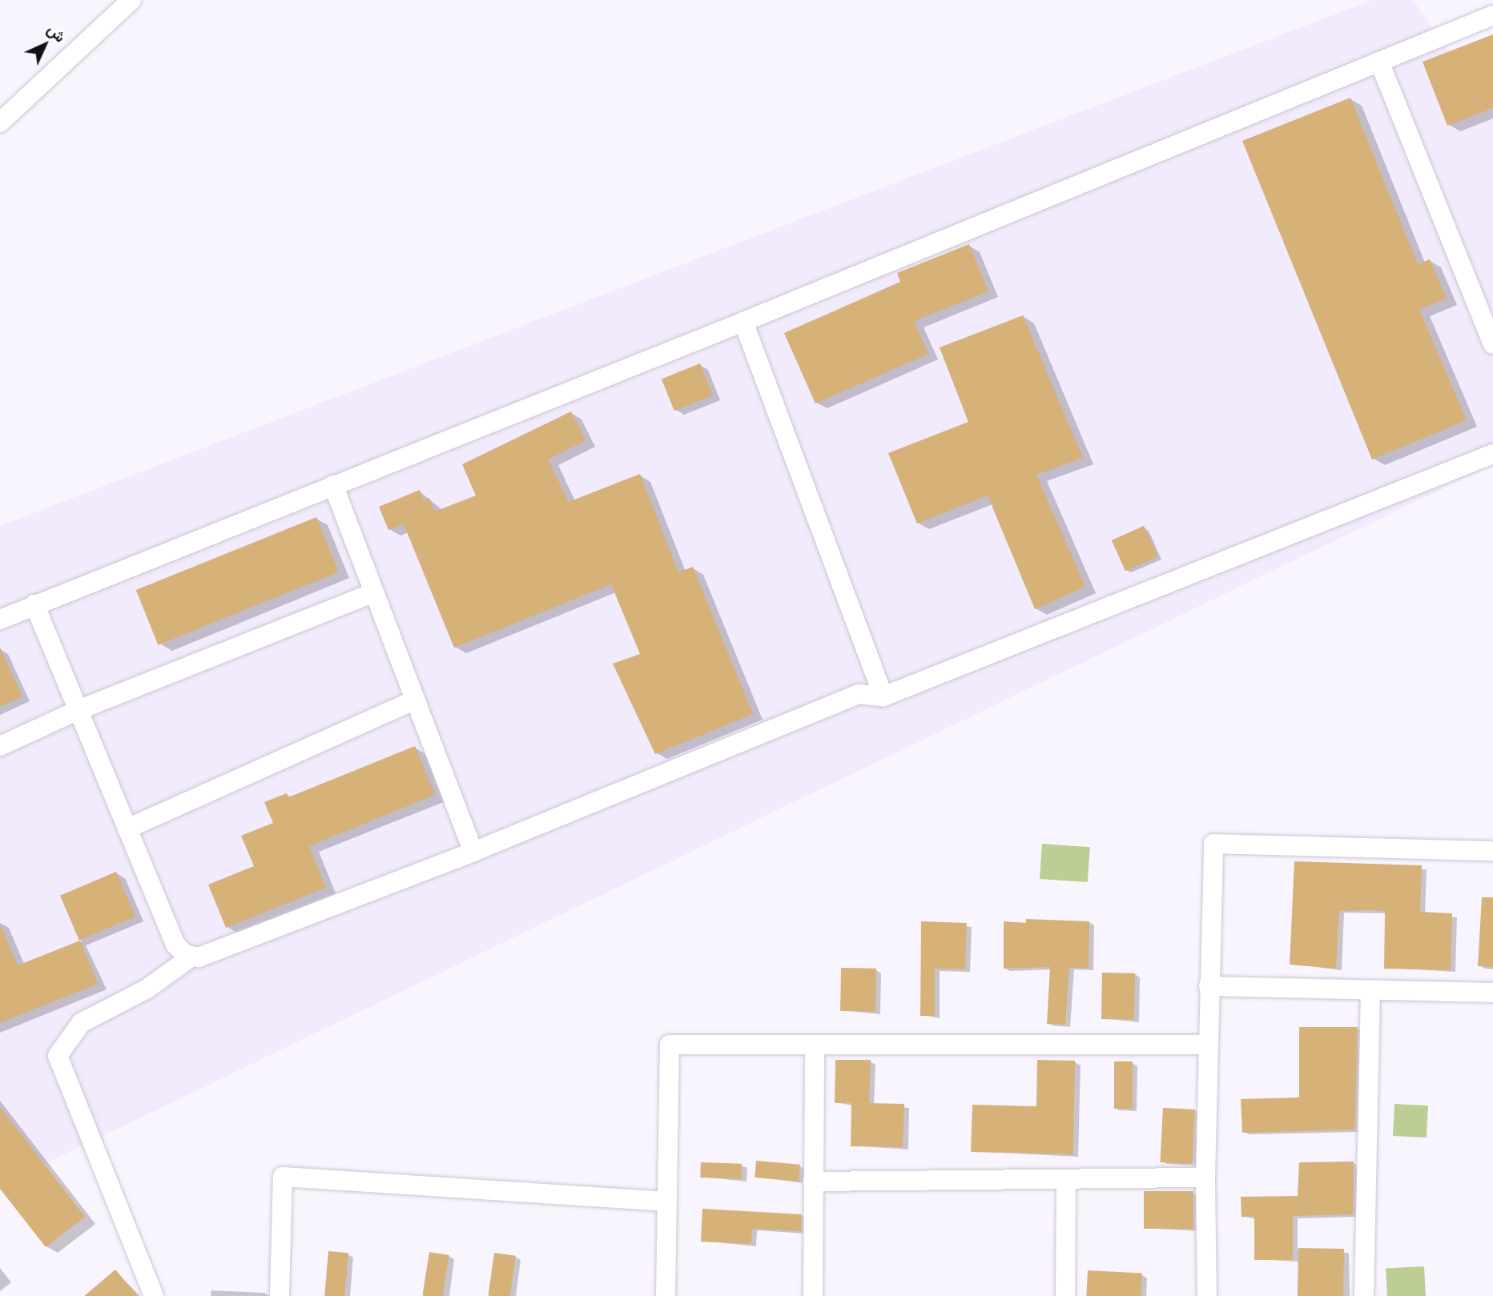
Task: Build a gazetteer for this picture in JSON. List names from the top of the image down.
{
  "north": "top right"
}
